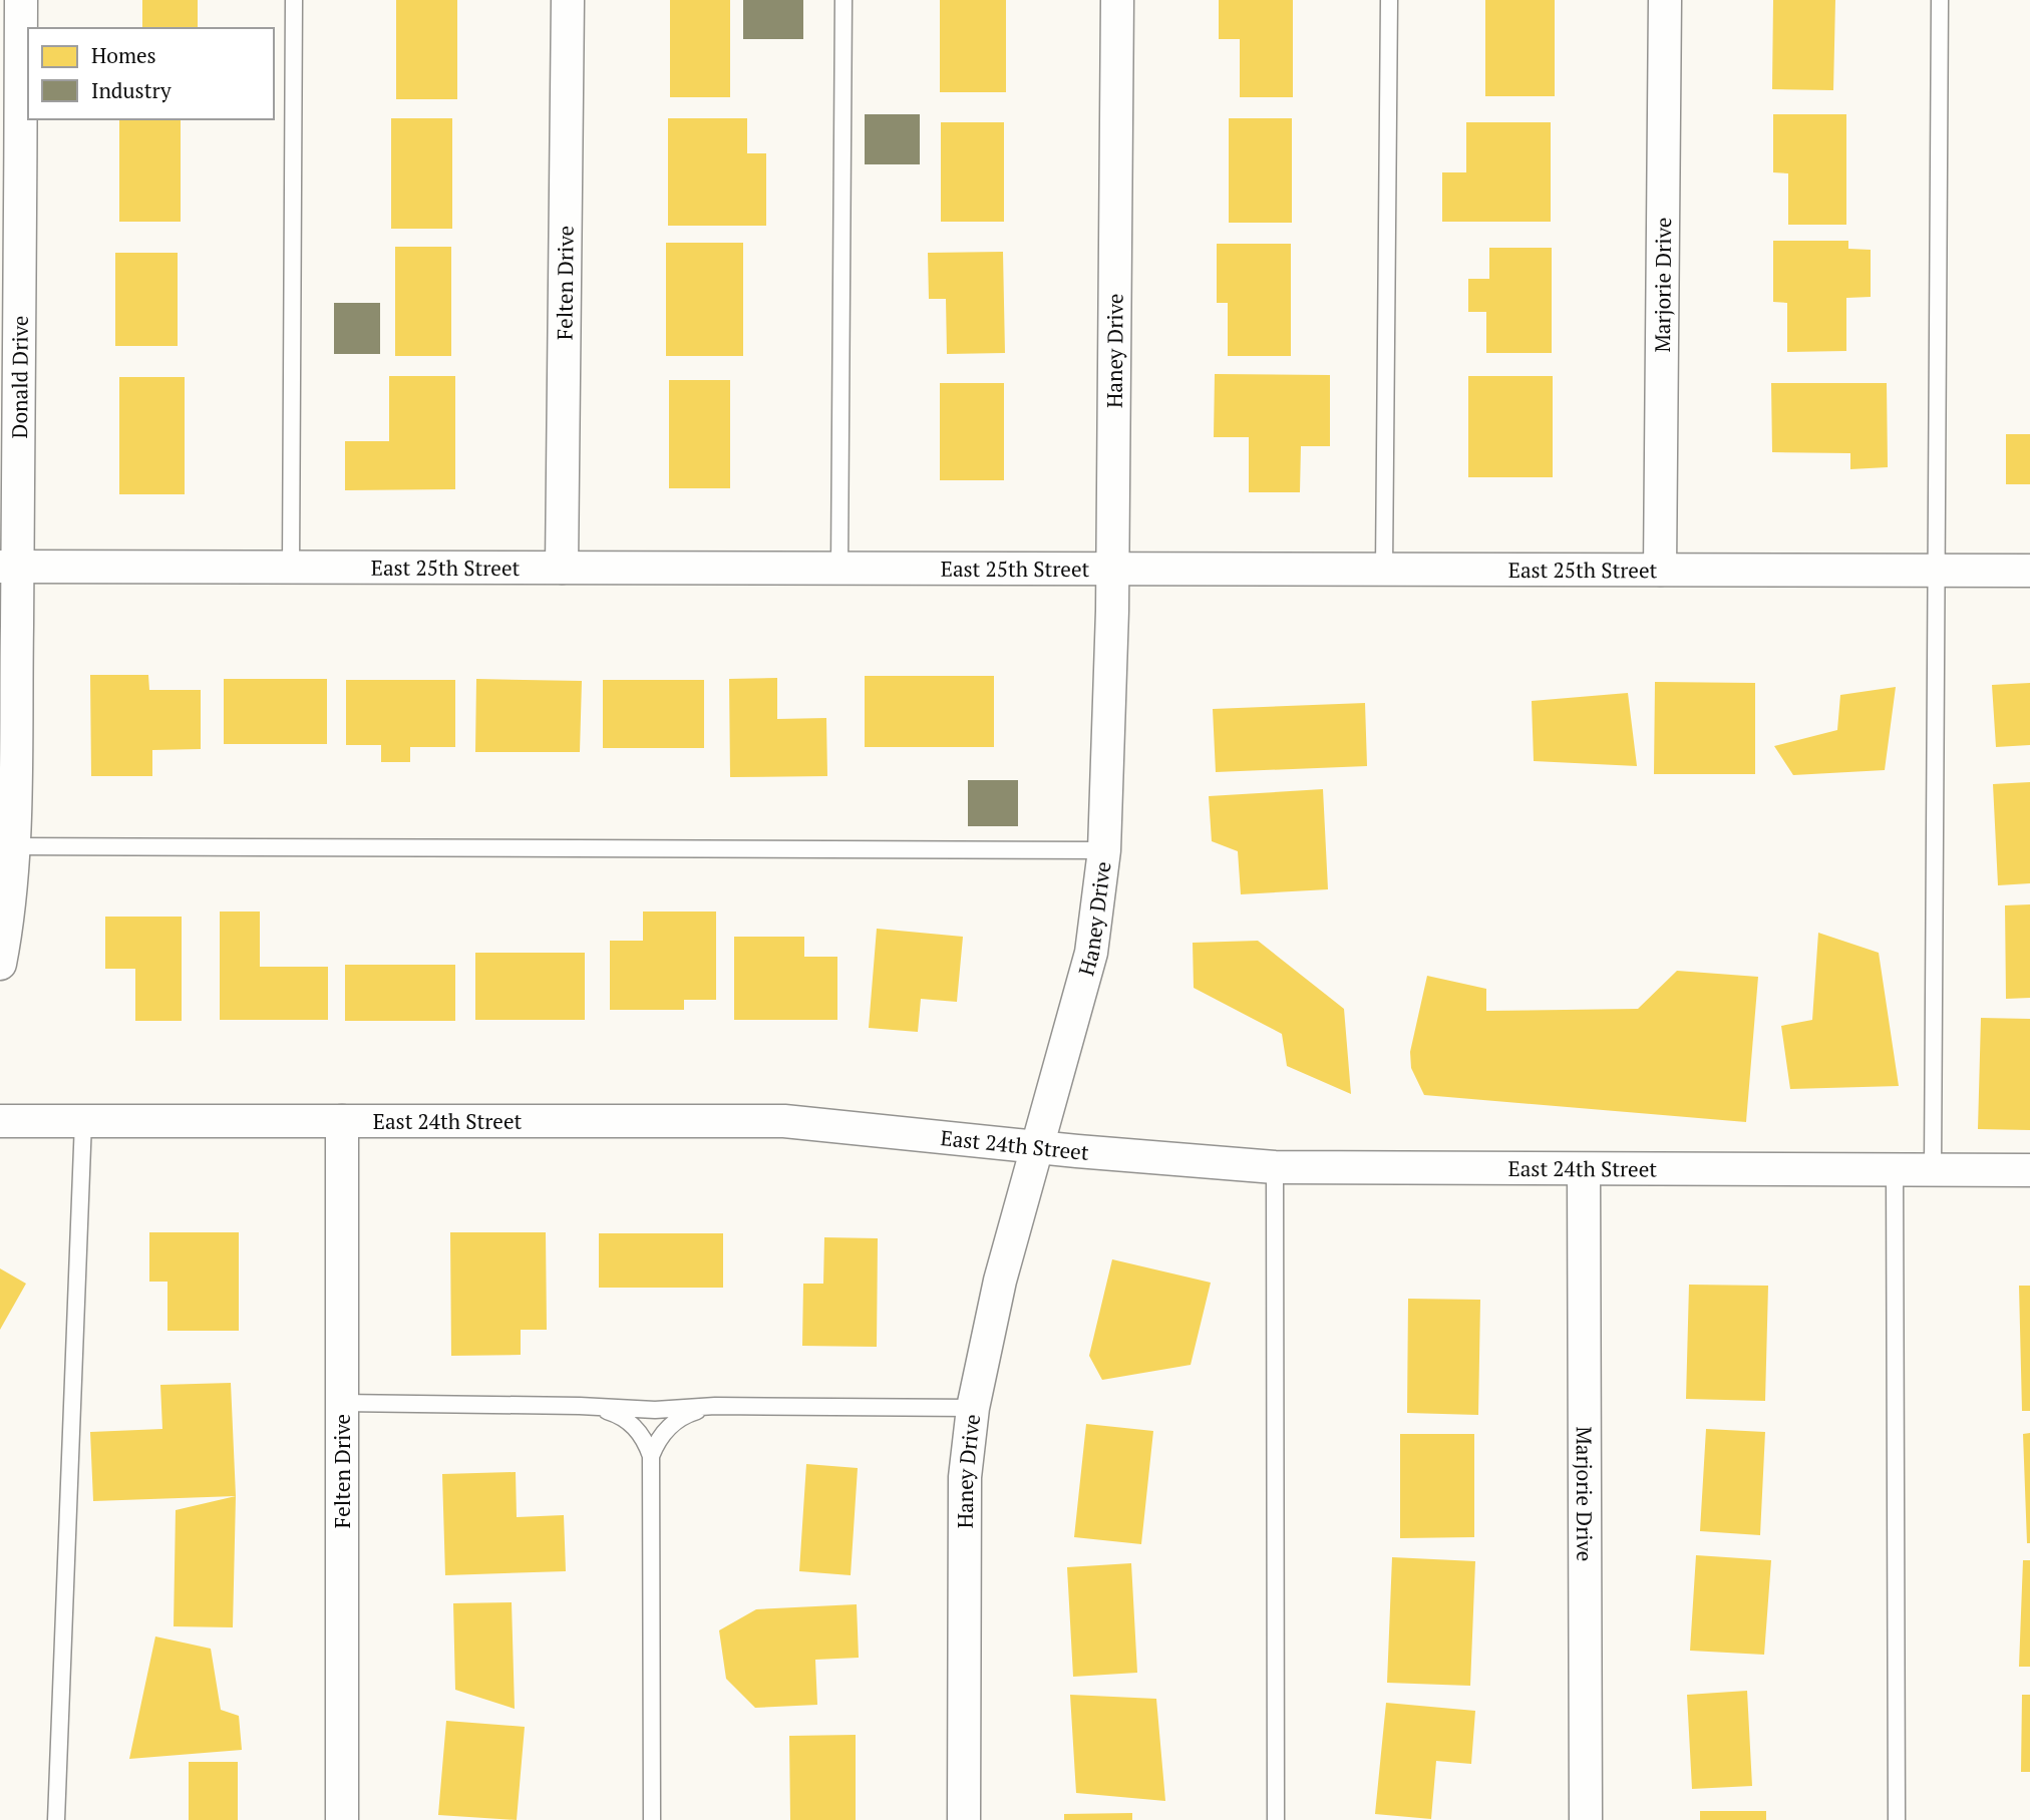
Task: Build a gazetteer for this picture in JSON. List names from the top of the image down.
{
  "streets": {
    "street": [
      "Felten Drive",
      "Marjorie Drive",
      "Haney Drive",
      "Donald Drive",
      "East 25th Street",
      "East 24th Street"
    ]
  },
  "crossings": [
    ["Felten Drive", "East 25th Street"],
    ["Felten Drive", "East 24th Street"],
    ["Marjorie Drive", "East 25th Street"],
    ["Marjorie Drive", "East 24th Street"],
    ["Haney Drive", "East 25th Street"],
    ["Haney Drive", "East 24th Street"],
    ["Donald Drive", "East 25th Street"]
  ],
  "legend": ["Homes", "Industry"]
}
